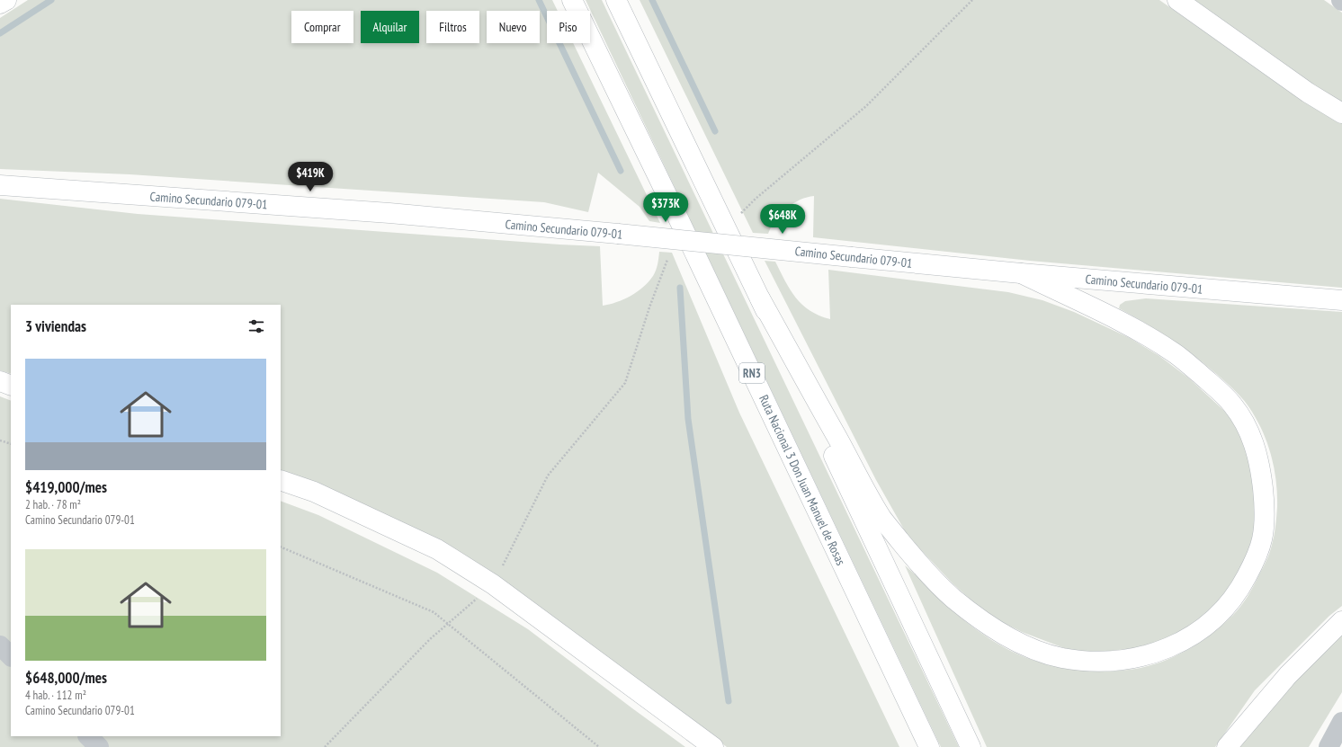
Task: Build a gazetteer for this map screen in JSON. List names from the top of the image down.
{
  "streets": {
    "main road": ["Camino Secundario 079-01", "RN3", "Ruta Nacional 3 Don Juan Manuel de Rosas"]
  },
  "page": {
    "chip": [
      "Comprar",
      "Alquilar",
      "Filtros",
      "Nuevo",
      "Piso"
    ],
    "price": ["$419K", "$373K", "$648K"],
    "heading": "3 viviendas",
    "list": [
      {
        "name": "$419,000/mes",
        "note": "2 hab. · 78 m² · Camino Secundario 079-01"
      },
      {
        "name": "$648,000/mes",
        "note": "4 hab. · 112 m² · Camino Secundario 079-01"
      }
    ]
  }
}
